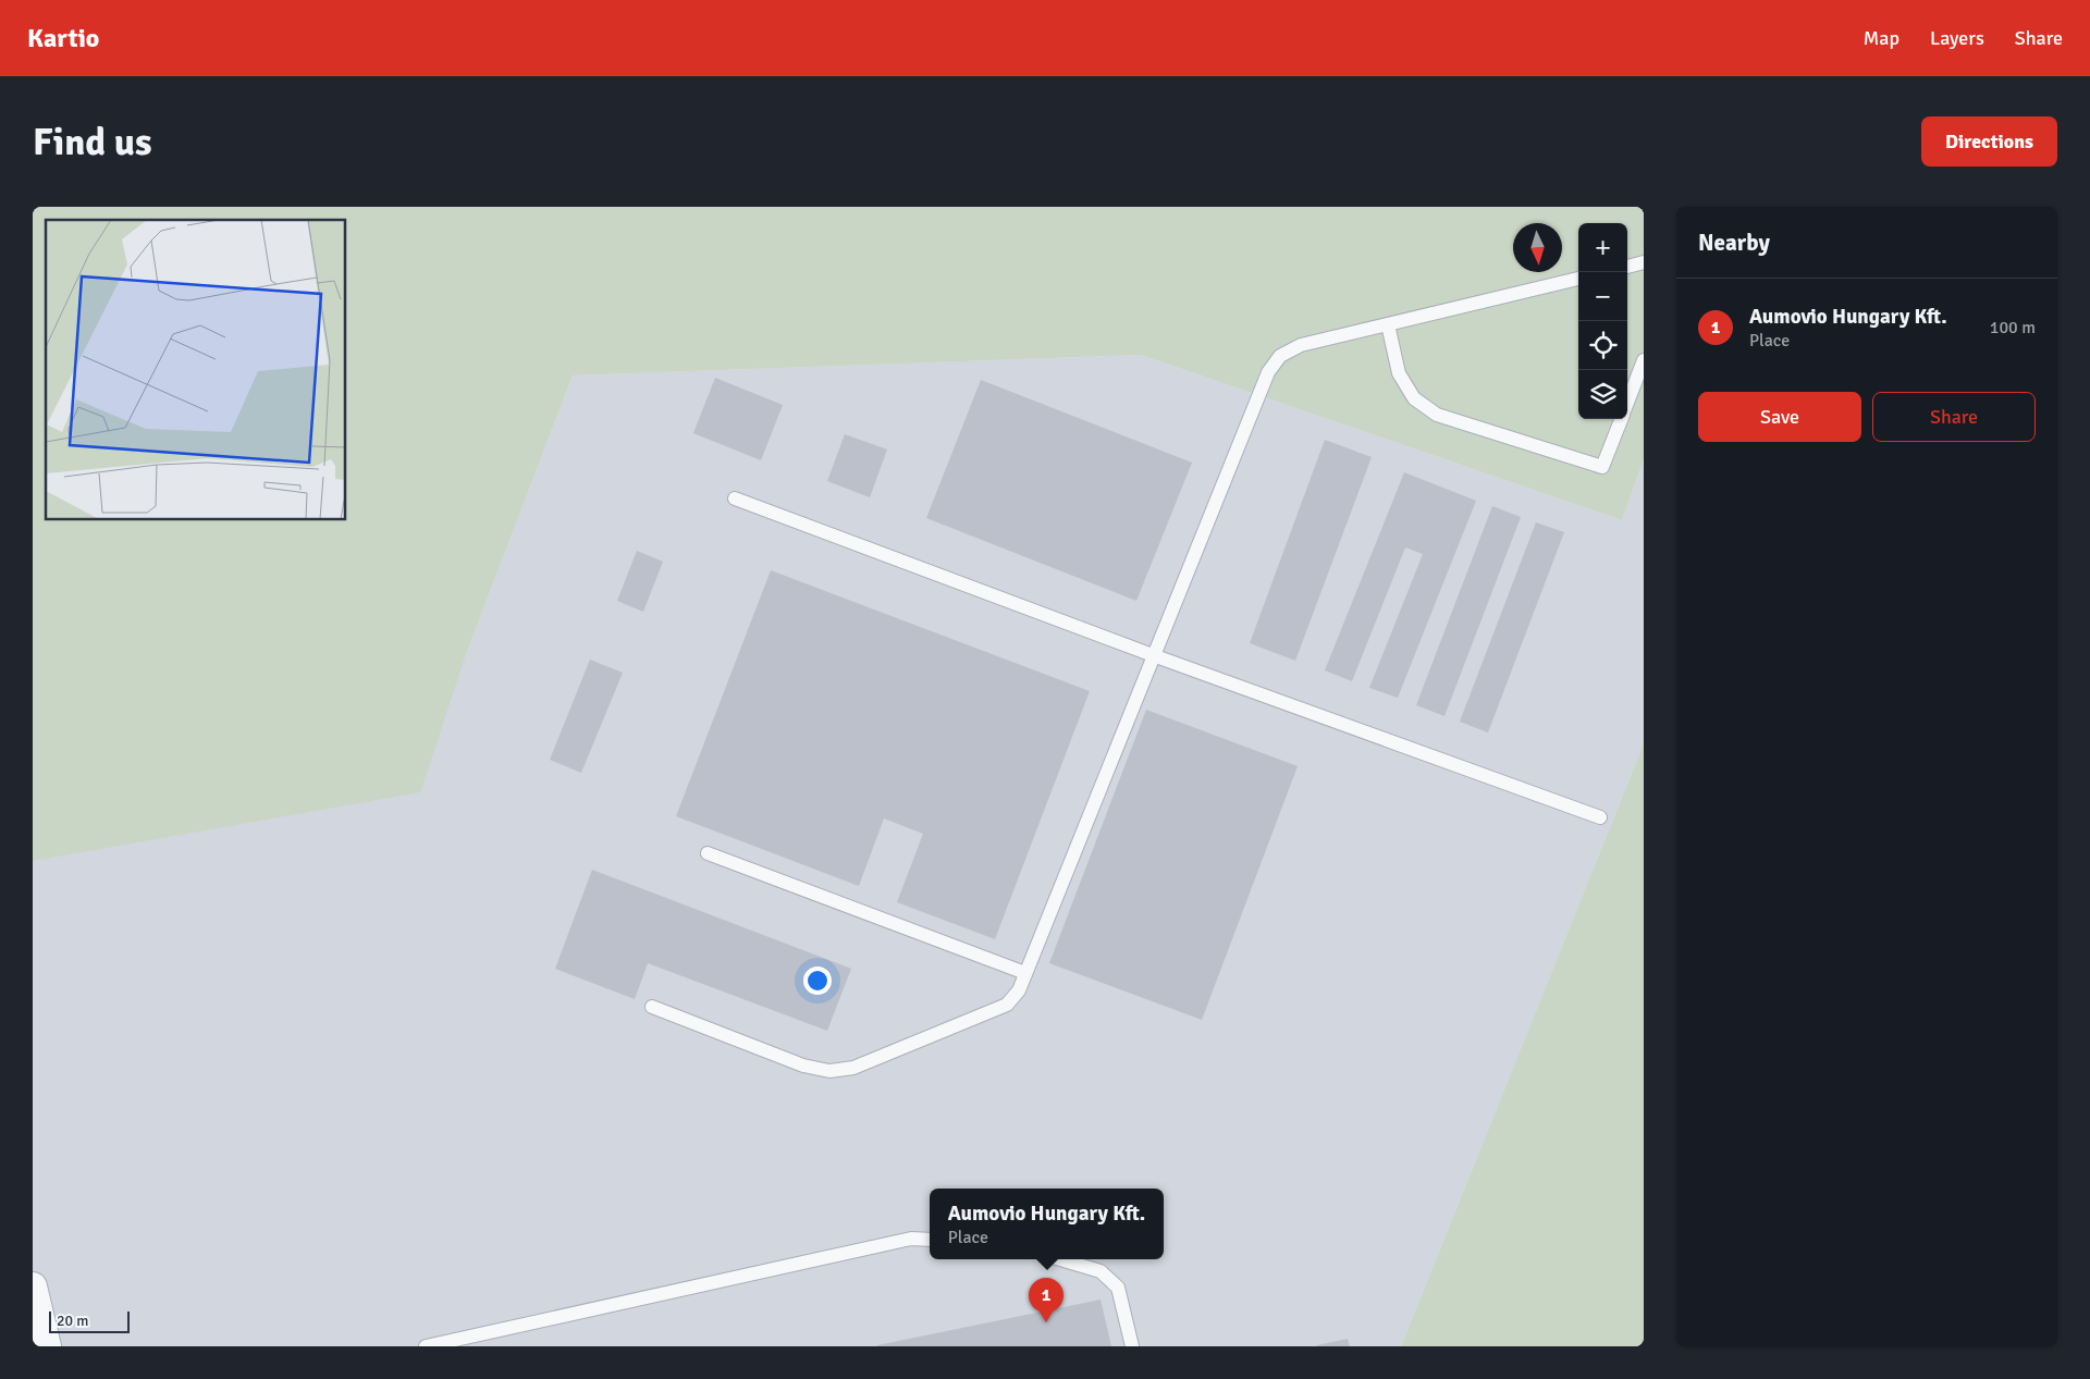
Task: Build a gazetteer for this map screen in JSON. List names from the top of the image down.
{
  "scale_bar": "20 m",
  "north": "bottom",
  "page": {
    "header": "Kartio",
    "nav": ["Map", "Layers", "Share"],
    "buttons": [
      "Directions",
      ["Save", "Share"]
    ],
    "title": "Find us",
    "heading": "Nearby",
    "map_buttons": ["+", "−"],
    "list": [
      {
        "mark": "1",
        "name": "Aumovio Hungary Kft.",
        "note": "Place",
        "value": "100 m"
      }
    ],
    "popup": ["Aumovio Hungary Kft.", "Place"],
    "pins": "1",
    "scale": "20 m"
  }
}
